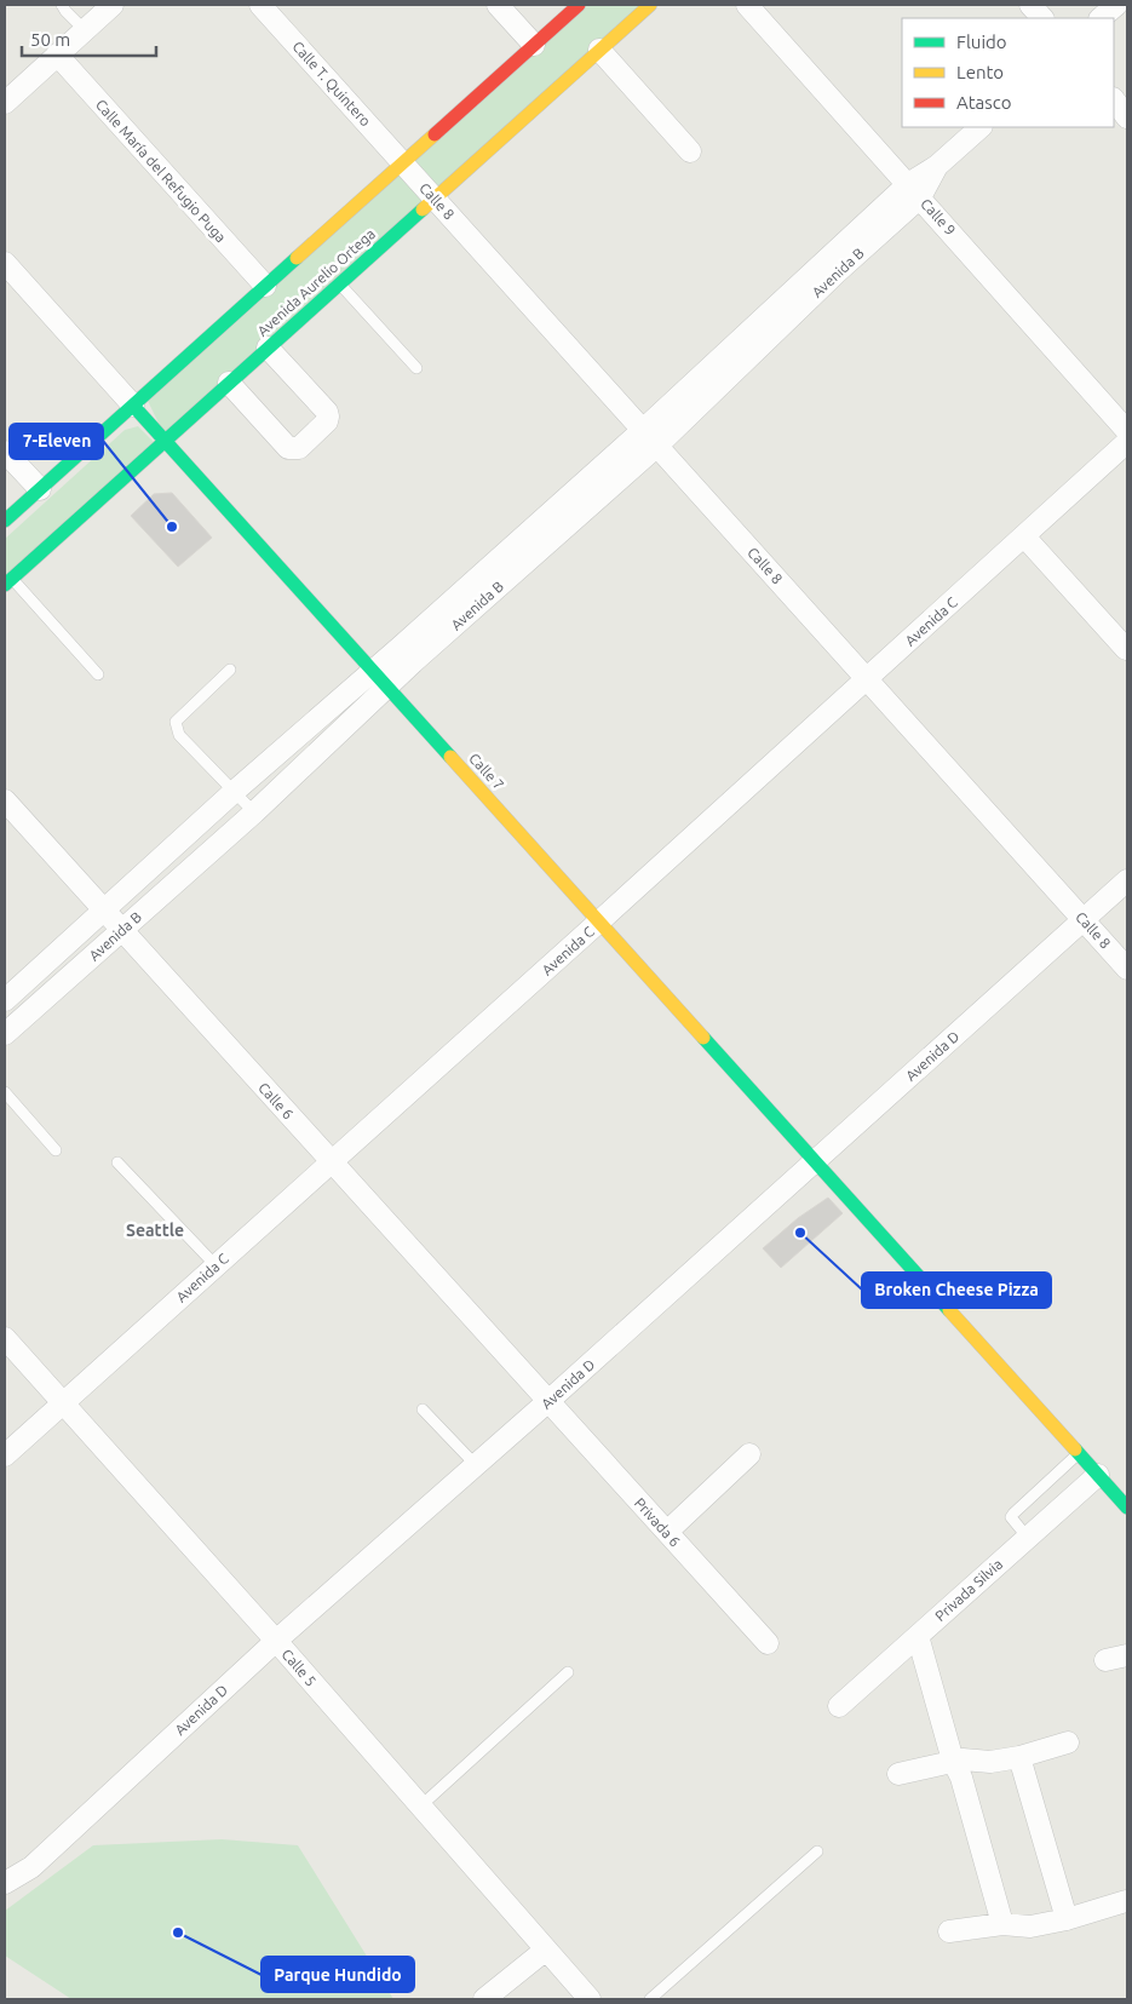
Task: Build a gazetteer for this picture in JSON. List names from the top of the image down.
{
  "streets": {
    "main road": ["Avenida Aurelio Ortega", "Calle 7"],
    "street": [
      "Calle T. Quintero",
      "Calle María del Refugio Puga",
      "Calle 8",
      "Calle 9",
      "Avenida B",
      "Avenida C",
      "Avenida D",
      "Calle 6",
      "Privada 6",
      "Privada Silvia",
      "Calle 5"
    ]
  },
  "crossings": [
    ["Calle T. Quintero", "Calle 8"],
    ["Calle T. Quintero", "Avenida Aurelio Ortega"],
    ["Calle María del Refugio Puga", "Avenida Aurelio Ortega"],
    ["Calle 8", "Avenida B"],
    ["Calle 8", "Avenida Aurelio Ortega"],
    ["Calle 8", "Avenida C"],
    ["Calle 8", "Avenida D"],
    ["Calle 9", "Avenida B"],
    ["Avenida B", "Calle 7"],
    ["Avenida B", "Calle 6"],
    ["Avenida Aurelio Ortega", "Calle 7"],
    ["Avenida C", "Calle 7"],
    ["Avenida C", "Calle 6"],
    ["Avenida C", "Calle 5"],
    ["Calle 7", "Avenida D"],
    ["Calle 7", "Privada Silvia"],
    ["Avenida D", "Calle 6"],
    ["Avenida D", "Privada 6"],
    ["Avenida D", "Calle 5"],
    ["Calle 6", "Privada 6"]
  ],
  "districts": ["Seattle"],
  "places": ["7-Eleven", "Broken Cheese Pizza", "Parque Hundido"],
  "legend": ["Fluido", "Lento", "Atasco"],
  "scale_bar": "50 m"
}
